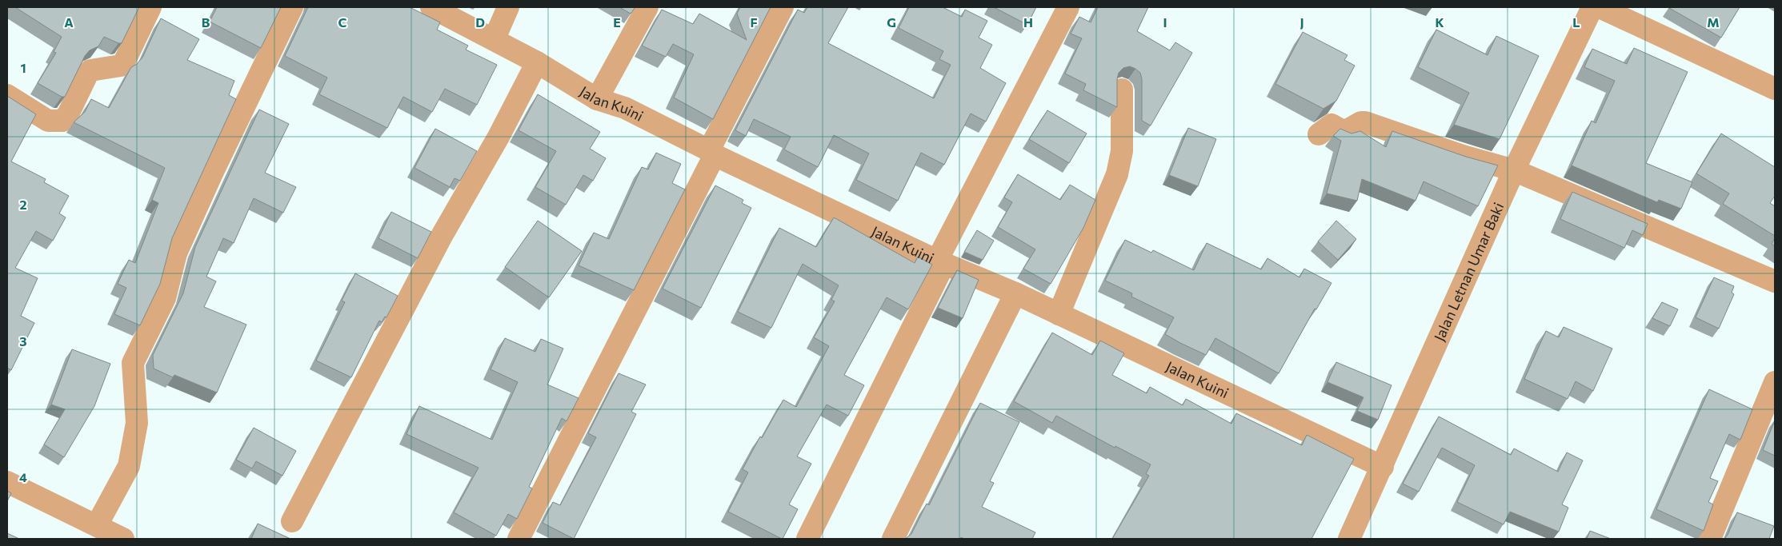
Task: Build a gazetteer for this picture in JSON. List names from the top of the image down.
{
  "streets": {
    "street": ["Jalan Kuini", "Jalan Letnan Umar Baki"]
  },
  "crossings": [
    ["Jalan Kuini", "Jalan Letnan Umar Baki"]
  ],
  "grid": {
    "columns": [
      "A",
      "B",
      "C",
      "D",
      "E",
      "F",
      "G",
      "H",
      "I",
      "J",
      "K",
      "L",
      "M"
    ],
    "rows": [
      "1",
      "2",
      "3",
      "4"
    ]
  }
}
